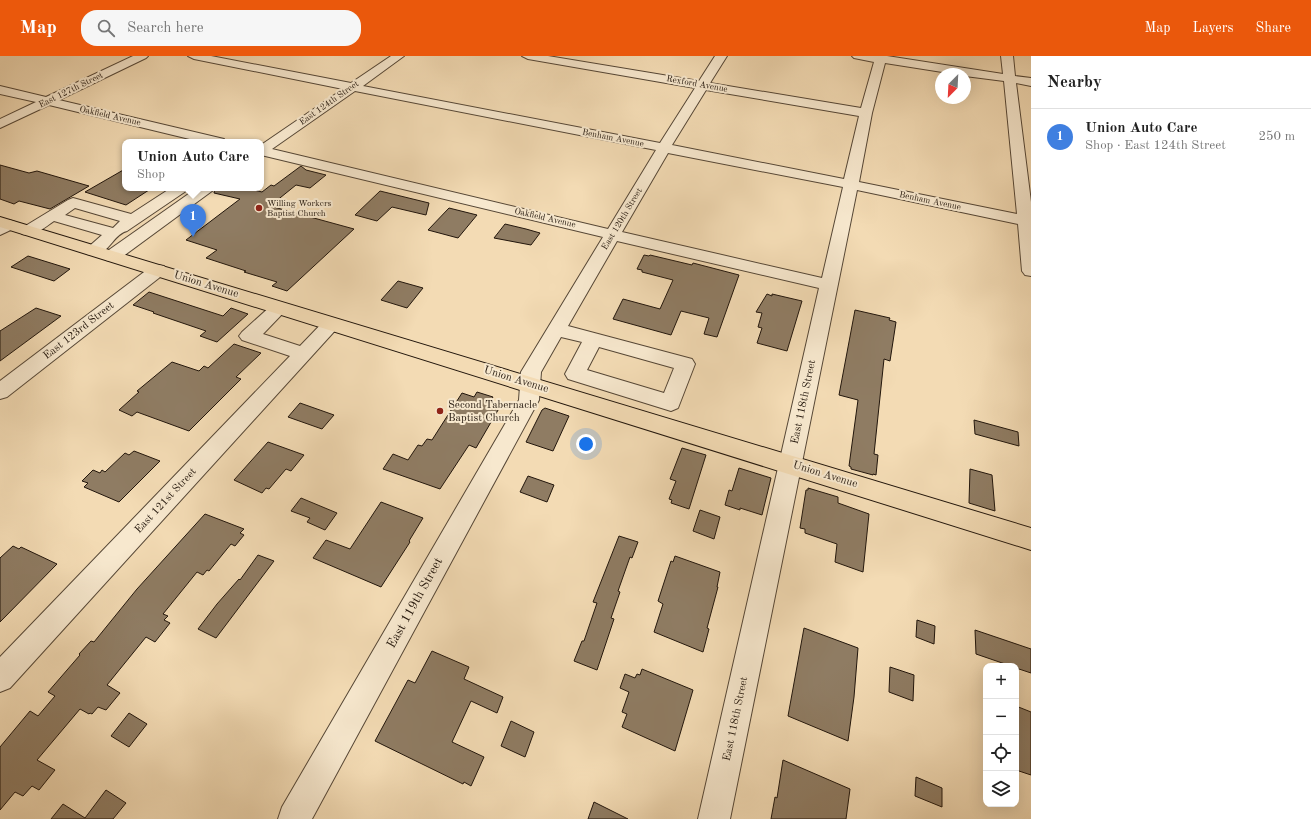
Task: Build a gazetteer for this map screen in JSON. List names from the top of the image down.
{
  "streets": {
    "main road": ["Union Avenue"],
    "street": [
      "Rexford Avenue",
      "East 127th Street",
      "East 124th Street",
      "Oakfield Avenue",
      "Benham Avenue",
      "East 120th Street",
      "East 123rd Street",
      "East 118th Street",
      "East 121st Street",
      "East 119th Street"
    ]
  },
  "crossings": [
    ["Rexford Avenue", "East 120th Street"],
    ["Rexford Avenue", "East 118th Street"],
    ["East 127th Street", "Oakfield Avenue"],
    ["East 124th Street", "Benham Avenue"],
    ["Oakfield Avenue", "East 120th Street"],
    ["Oakfield Avenue", "East 118th Street"],
    ["Benham Avenue", "East 120th Street"],
    ["Benham Avenue", "East 118th Street"],
    ["East 120th Street", "Union Avenue"],
    ["East 120th Street", "East 119th Street"],
    ["Union Avenue", "East 123rd Street"],
    ["Union Avenue", "East 118th Street"],
    ["Union Avenue", "East 121st Street"],
    ["Union Avenue", "East 119th Street"]
  ],
  "places": ["Willing Workers Baptist Church", "Second Tabernacle Baptist Church"],
  "north": "bottom left",
  "page": {
    "header": "Map",
    "search": "Search here",
    "nav": ["Map", "Layers", "Share"],
    "heading": "Nearby",
    "list": [
      {
        "mark": "1",
        "name": "Union Auto Care",
        "note": "Shop · East 124th Street",
        "value": "250 m"
      }
    ],
    "popup": ["Union Auto Care", "Shop"],
    "pins": "1",
    "map_buttons": ["+", "−"]
  }
}
